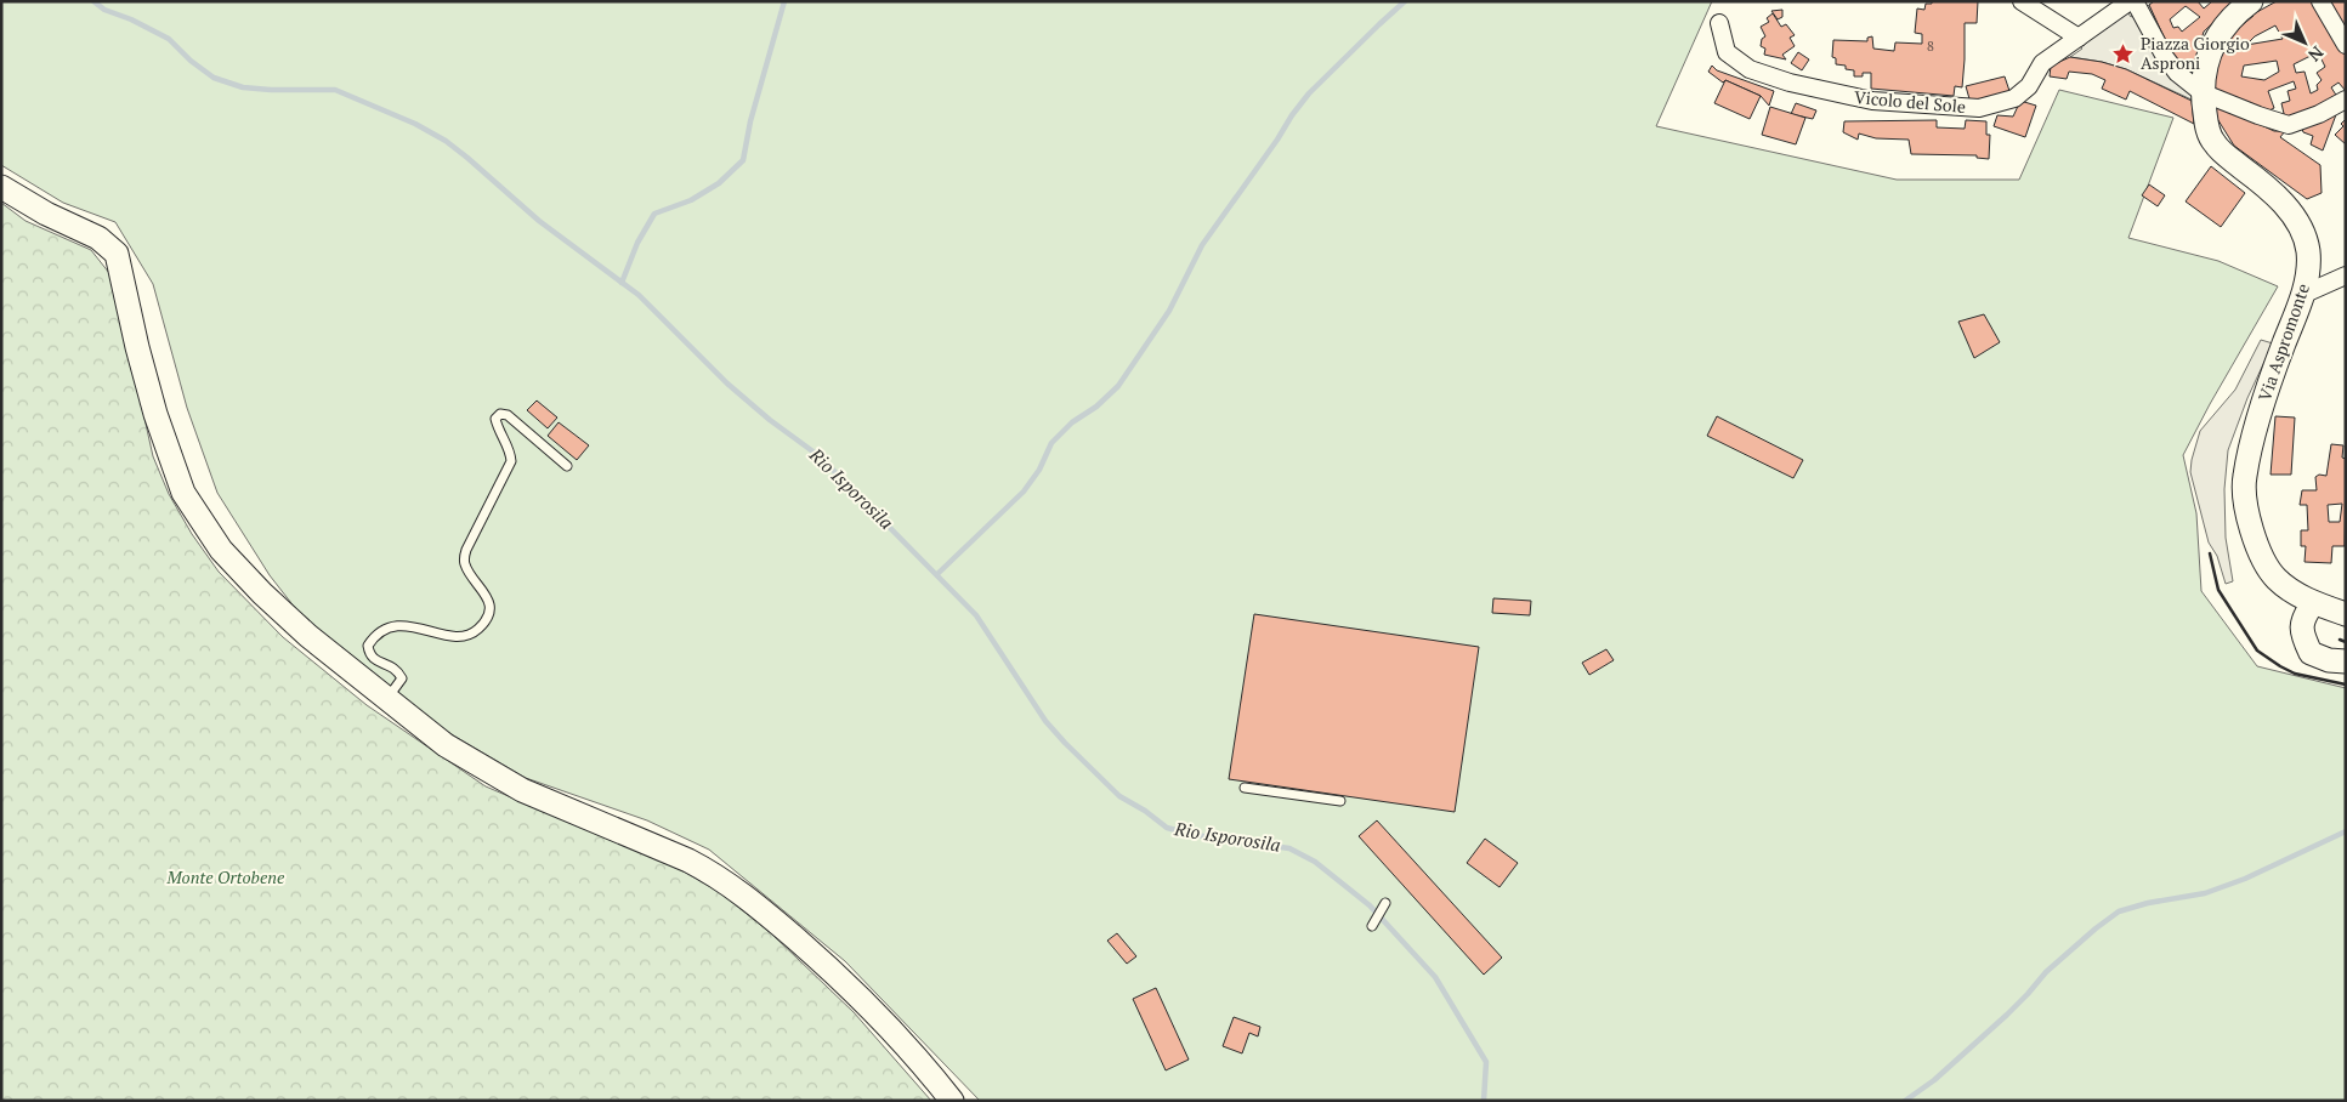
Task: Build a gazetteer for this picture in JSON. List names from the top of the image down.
{
  "streets": {
    "main road": ["Via Aspromonte"],
    "street": ["Vicolo del Sole"]
  },
  "water": ["Rio Isporosila"],
  "parks": ["Monte Ortobene"],
  "places": {
    "place": ["Piazza Giorgio Asproni"]
  },
  "house_numbers": ["8"],
  "north": "bottom right"
}
